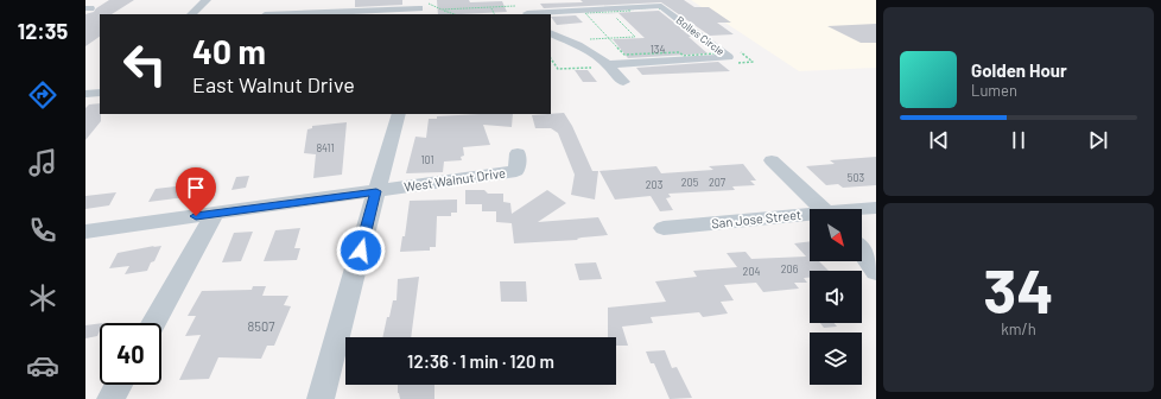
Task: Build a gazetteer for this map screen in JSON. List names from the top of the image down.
{
  "streets": {
    "street": ["Bolles Circle", "West Walnut Drive", "San Jose Street"]
  },
  "house_numbers": [
    "134",
    "8411",
    "101",
    "503",
    "205",
    "207",
    "203",
    "206",
    "204",
    "8507"
  ],
  "north": "bottom right",
  "page": {
    "tabs": "12:35",
    "turn": ["40 m", "East Walnut Drive"],
    "song": ["Golden Hour", "Lumen"],
    "tile": ["34", "km/h"],
    "limit": "40",
    "trip": "12:36 · 1 min · 120 m"
  }
}
